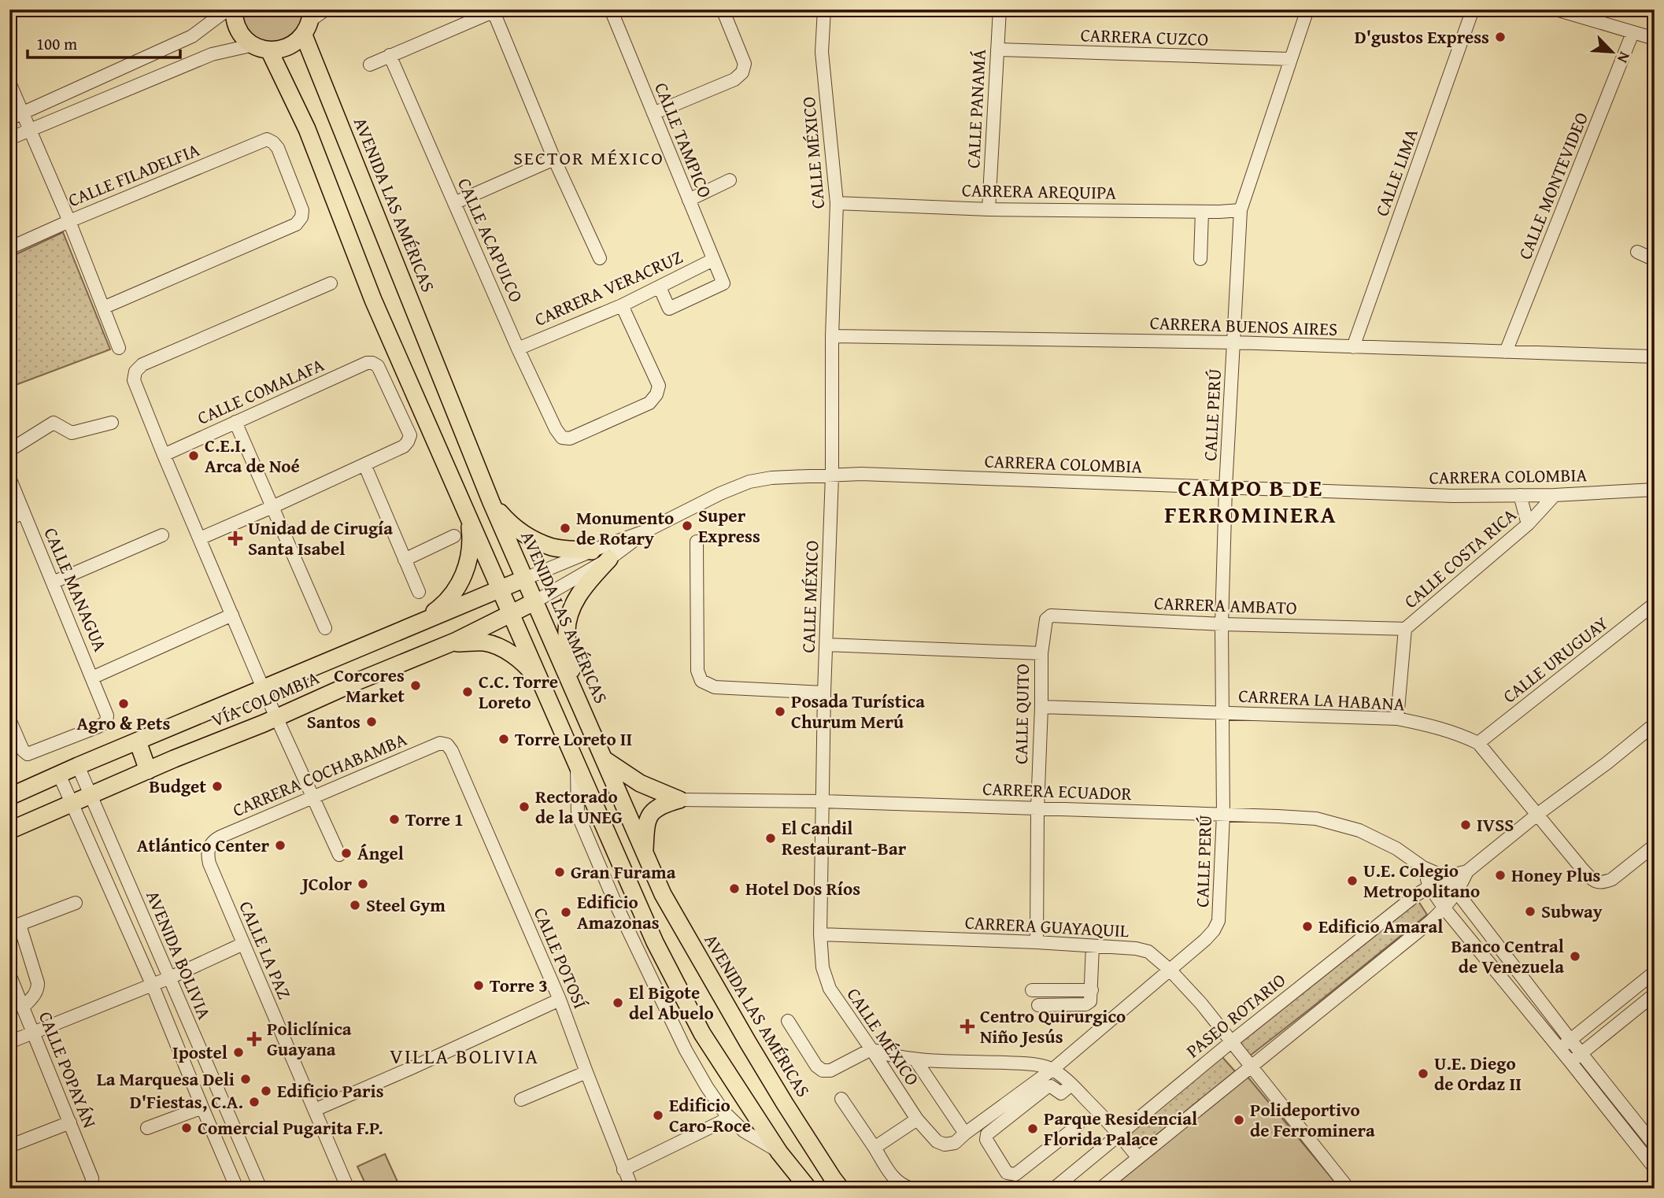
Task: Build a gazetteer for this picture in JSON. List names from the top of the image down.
{
  "streets": {
    "main road": ["AVENIDA LAS AMÉRICAS", "VÍA COLOMBIA"],
    "street": [
      "CARRERA CUZCO",
      "CALLE PANAMÁ",
      "CALLE TAMPICO",
      "CALLE MÉXICO",
      "CALLE LIMA",
      "CALLE FILADELFIA",
      "CALLE MONTEVIDEO",
      "CARRERA AREQUIPA",
      "CALLE ACAPULCO",
      "CARRERA VERACRUZ",
      "CARRERA BUENOS AIRES",
      "CALLE COMALAFA",
      "CALLE PERÚ",
      "CARRERA COLOMBIA",
      "CALLE COSTA RICA",
      "CALLE MANAGUA",
      "CARRERA AMBATO",
      "CALLE URUGUAY",
      "CARRERA LA HABANA",
      "CALLE QUITO",
      "CARRERA COCHABAMBA",
      "CARRERA ECUADOR",
      "CARRERA GUAYAQUIL",
      "CALLE LA PAZ",
      "AVENIDA BOLIVIA",
      "CALLE POTOSÍ",
      "PASEO ROTARIO",
      "CALLE POPAYÁN"
    ]
  },
  "crossings": [
    ["CARRERA CUZCO", "CALLE PANAMÁ"],
    ["CARRERA CUZCO", "CALLE PERÚ"],
    ["CALLE PANAMÁ", "CARRERA AREQUIPA"],
    ["CALLE TAMPICO", "CARRERA VERACRUZ"],
    ["CALLE MÉXICO", "CARRERA AREQUIPA"],
    ["CALLE MÉXICO", "CARRERA BUENOS AIRES"],
    ["CALLE MÉXICO", "CARRERA COLOMBIA"],
    ["CALLE MÉXICO", "CARRERA ECUADOR"],
    ["CALLE MÉXICO", "CARRERA GUAYAQUIL"],
    ["CALLE LIMA", "CARRERA BUENOS AIRES"],
    ["CALLE MONTEVIDEO", "CARRERA BUENOS AIRES"],
    ["CARRERA AREQUIPA", "CALLE PERÚ"],
    ["AVENIDA LAS AMÉRICAS", "CARRERA COLOMBIA"],
    ["AVENIDA LAS AMÉRICAS", "VÍA COLOMBIA"],
    ["CALLE ACAPULCO", "CARRERA VERACRUZ"],
    ["CARRERA BUENOS AIRES", "CALLE PERÚ"],
    ["CALLE PERÚ", "CARRERA COLOMBIA"],
    ["CALLE PERÚ", "CARRERA AMBATO"],
    ["CALLE PERÚ", "CARRERA LA HABANA"],
    ["CALLE PERÚ", "CARRERA ECUADOR"],
    ["CALLE PERÚ", "CARRERA GUAYAQUIL"],
    ["CARRERA COLOMBIA", "CALLE COSTA RICA"],
    ["CARRERA COLOMBIA", "VÍA COLOMBIA"],
    ["CALLE COSTA RICA", "CARRERA AMBATO"],
    ["CALLE COSTA RICA", "CARRERA LA HABANA"],
    ["CARRERA AMBATO", "CALLE QUITO"],
    ["CALLE URUGUAY", "CARRERA LA HABANA"],
    ["VÍA COLOMBIA", "AVENIDA BOLIVIA"],
    ["CARRERA LA HABANA", "CALLE QUITO"],
    ["CALLE QUITO", "CARRERA ECUADOR"],
    ["CALLE QUITO", "CARRERA GUAYAQUIL"],
    ["CARRERA COCHABAMBA", "CALLE LA PAZ"],
    ["CARRERA COCHABAMBA", "CALLE POTOSÍ"],
    ["CARRERA ECUADOR", "PASEO ROTARIO"],
    ["CARRERA GUAYAQUIL", "PASEO ROTARIO"]
  ],
  "districts": ["SECTOR MÉXICO", "CAMPO B DE FERROMINERA", "VILLA BOLIVIA"],
  "places": {
    "other": [
      "D'gustos Express",
      "C.E.I. Arca de Noé",
      "Super Express",
      "Monumento de Rotary",
      "Corcores Market",
      "C.C. Torre Loreto",
      "Agro & Pets",
      "Posada Turística Churum Merú",
      "Santos",
      "Torre Loreto II",
      "Budget",
      "Rectorado de la UNEG",
      "Torre 1",
      "IVSS",
      "El Candil Restaurant-Bar",
      "Atlántico Center",
      "Ángel",
      "Gran Furama",
      "Honey Plus",
      "U.E. Colegio Metropolitano",
      "JColor",
      "Hotel Dos Ríos",
      "Steel Gym",
      "Subway",
      "Edificio Amazonas",
      "Edificio Amaral",
      "Banco Central de Venezuela",
      "Torre 3",
      "El Bigote del Abuelo",
      "Ipostel",
      "U.E. Diego de Ordaz II",
      "La Marquesa Deli",
      "Edificio Paris",
      "D'Fiestas, C.A.",
      "Edificio Caro-Roce",
      "Polideportivo de Ferrominera",
      "Comercial Pugarita F.P.",
      "Parque Residencial Florida Palace"
    ],
    "health": ["Unidad de Cirugía Santa Isabel", "Centro Quirurgico Niño Jesús", "Policlínica Guayana"]
  },
  "scale_bar": "100 m",
  "north": "bottom right"
}
